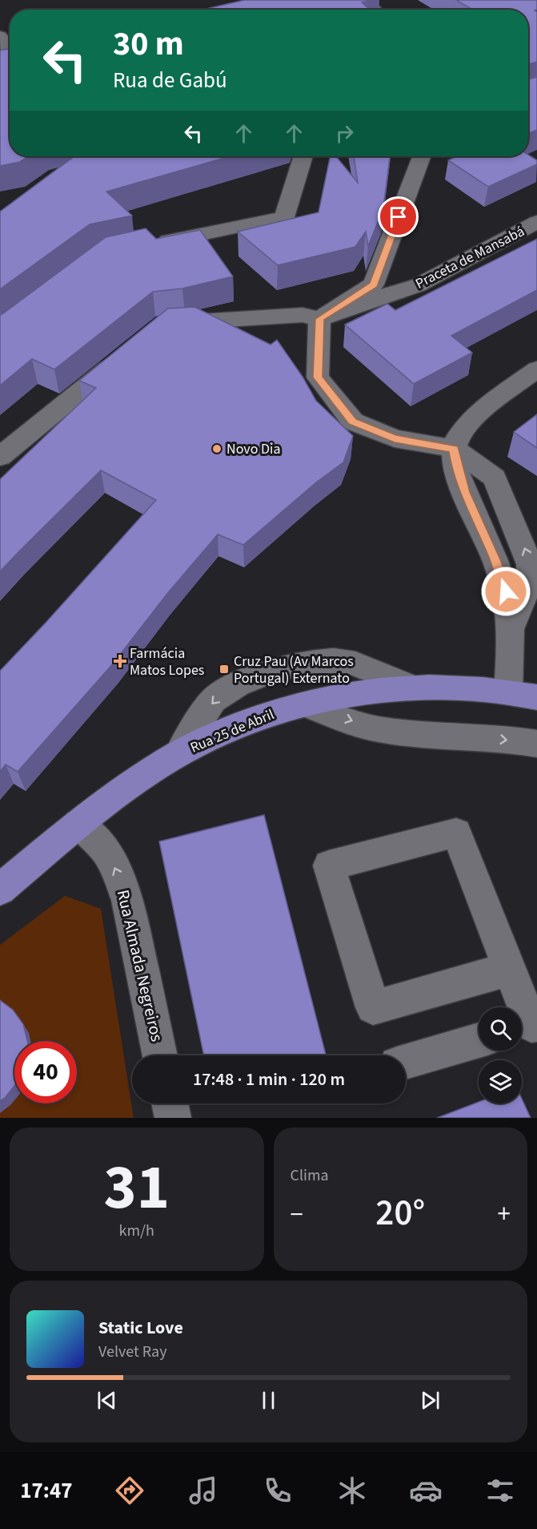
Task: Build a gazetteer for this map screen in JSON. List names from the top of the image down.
{
  "streets": {
    "main road": ["Rua 25 de Abril"],
    "street": ["Praceta de Mansabá", "Rua Almada Negreiros"]
  },
  "crossings": [
    ["Rua 25 de Abril", "Rua Almada Negreiros"]
  ],
  "one_way": ["Rua Almada Negreiros"],
  "places": {
    "other": ["Novo Dia"],
    "health": ["Farmácia Matos Lopes"],
    "transit": ["Cruz Pau (Av Marcos Portugal) Externato"]
  },
  "page": {
    "turn": ["30 m", "Rua de Gabú"],
    "limit": "40",
    "trip": "17:48 · 1 min · 120 m",
    "tile": [
      ["31", "km/h"],
      "Clima"
    ],
    "heat": ["−", "20°", "+"],
    "song": ["Static Love", "Velvet Ray"],
    "tabs": "17:47"
  }
}
